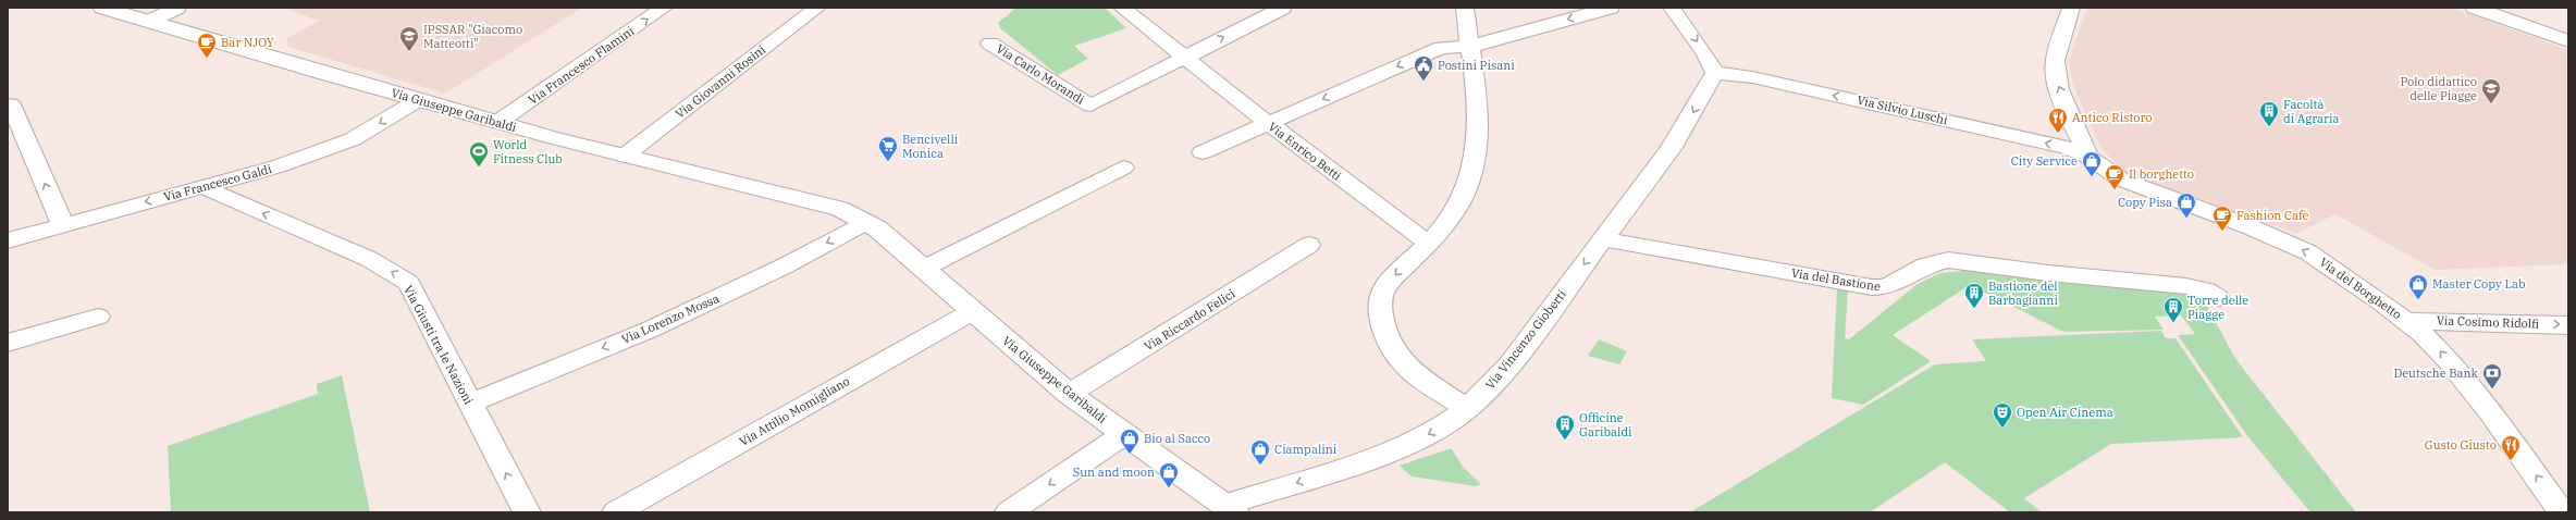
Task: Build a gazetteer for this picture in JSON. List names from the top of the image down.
{
  "streets": {
    "street": [
      "Via Francesco Flamini",
      "Via Carlo Morandi",
      "Via Giovanni Rosini",
      "Via Giuseppe Garibaldi",
      "Via Silvio Luschi",
      "Via Enrico Betti",
      "Via Francesco Galdi",
      "Via del Bastione",
      "Via del Borghetto",
      "Via Lorenzo Mossa",
      "Via Riccardo Felici",
      "Via Cosimo Ridolfi",
      "Via Vincenzo Gioberti",
      "Via Giusti tra le Nazioni",
      "Via Attilio Momigliano"
    ]
  },
  "crossings": [
    ["Via Francesco Flamini", "Via Giuseppe Garibaldi"],
    ["Via Carlo Morandi", "Via Enrico Betti"],
    ["Via Giovanni Rosini", "Via Giuseppe Garibaldi"],
    ["Via Giuseppe Garibaldi", "Via Francesco Galdi"],
    ["Via Giuseppe Garibaldi", "Via Lorenzo Mossa"],
    ["Via Giuseppe Garibaldi", "Via Riccardo Felici"],
    ["Via Giuseppe Garibaldi", "Via Vincenzo Gioberti"],
    ["Via Giuseppe Garibaldi", "Via Attilio Momigliano"],
    ["Via Silvio Luschi", "Via del Borghetto"],
    ["Via Silvio Luschi", "Via Vincenzo Gioberti"],
    ["Via Francesco Galdi", "Via Giusti tra le Nazioni"],
    ["Via del Bastione", "Via Vincenzo Gioberti"],
    ["Via del Borghetto", "Via Cosimo Ridolfi"],
    ["Via Lorenzo Mossa", "Via Giusti tra le Nazioni"]
  ],
  "one_way": [
    "Via Francesco Flamini",
    "Via Silvio Luschi",
    "Via Francesco Galdi",
    "Via del Borghetto",
    "Via Lorenzo Mossa",
    "Via Cosimo Ridolfi",
    "Via Vincenzo Gioberti",
    "Via Giusti tra le Nazioni"
  ],
  "places": {
    "school or university": ["IPSSAR \"Giacomo Matteotti\"", "Polo didattico delle Piagge"],
    "cafe": ["Bar NJOY", "Il borghetto", "Fashion Cafè"],
    "public building": ["Postini Pisani"],
    "building": [
      "Facoltà di Agraria",
      "Bastione del Barbagianni",
      "Torre delle Piagge",
      "Officine Garibaldi"
    ],
    "restaurant": ["Antico Ristoro", "Gusto Giusto"],
    "supermarket": ["Bencivelli Monica"],
    "sports": ["World Fitness Club"],
    "shop": [
      "City Service",
      "Copy Pisa",
      "Master Copy Lab",
      "Bio al Sacco",
      "Ciampalini",
      "Sun and moon"
    ],
    "bank": ["Deutsche Bank"],
    "theatre": ["Open Air Cinema"]
  }
}
